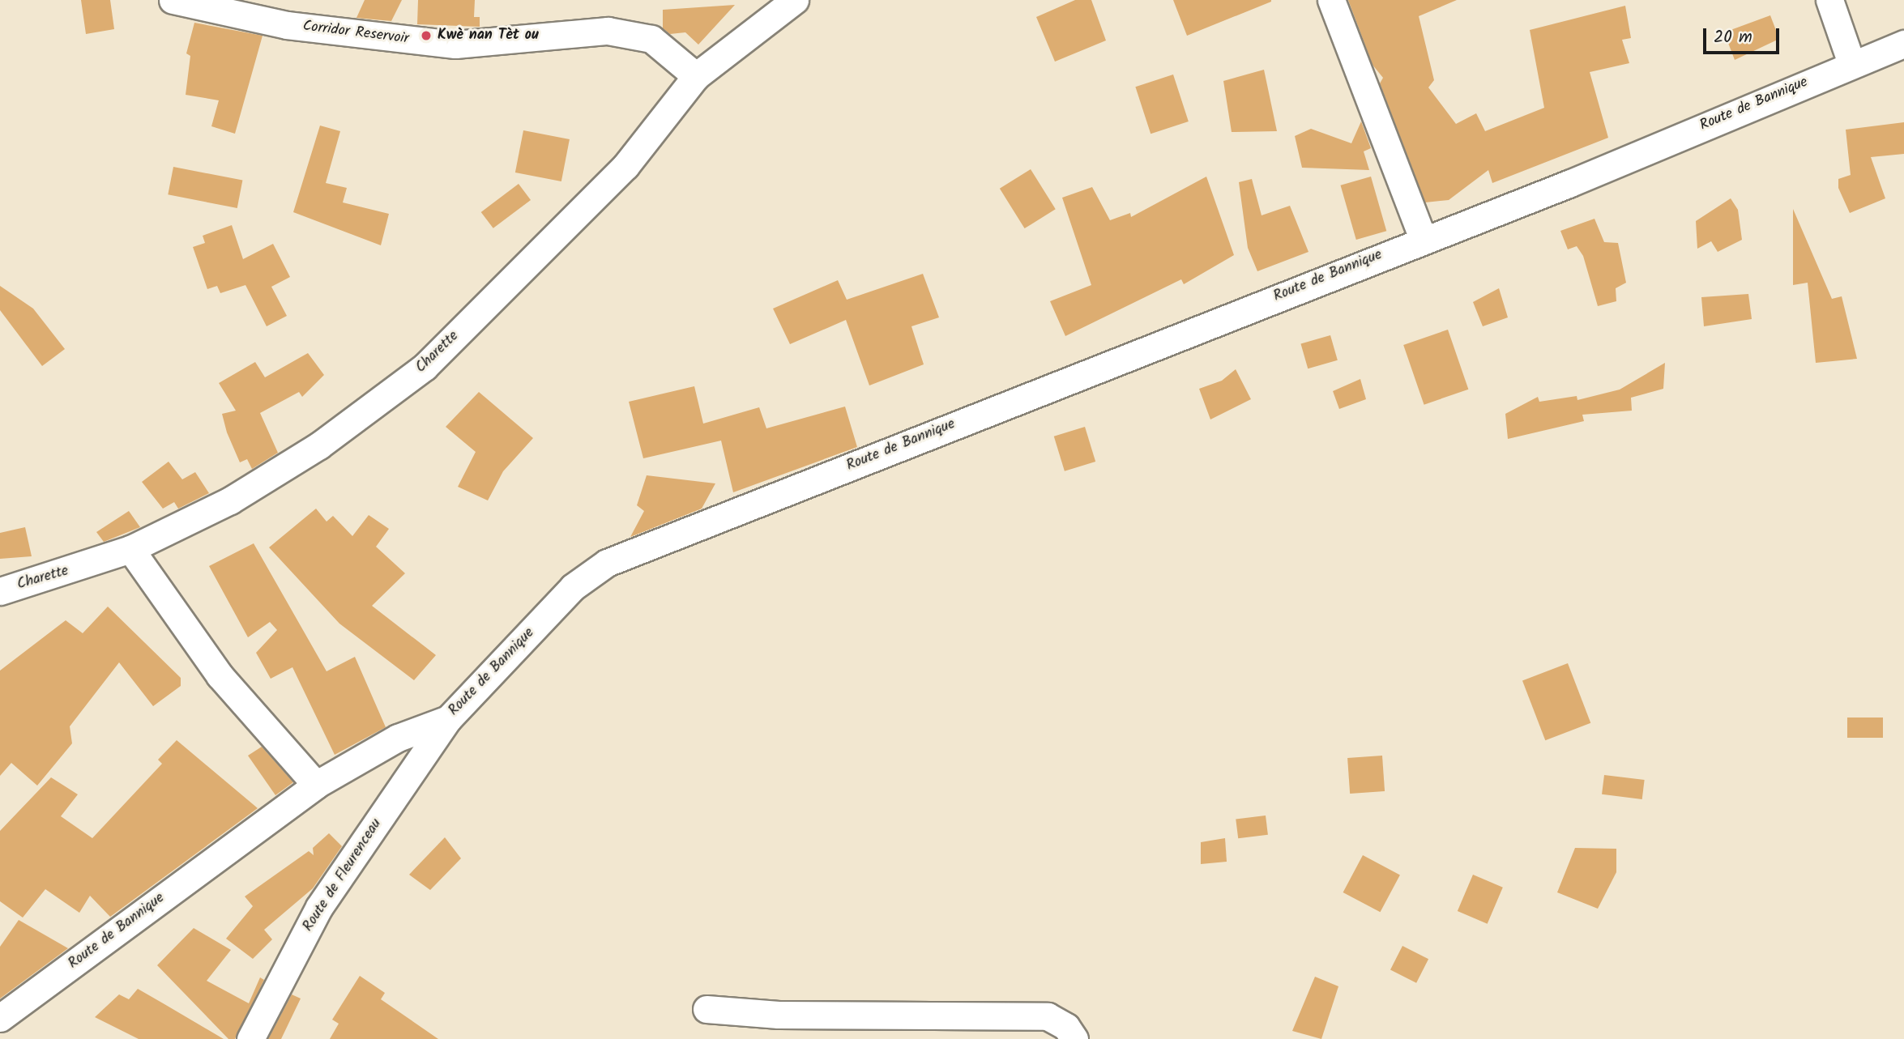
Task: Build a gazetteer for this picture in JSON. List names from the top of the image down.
{
  "streets": {
    "street": [
      "Corridor Reservoir",
      "Route de Bannique",
      "Charette",
      "Route de Fleurenceau"
    ]
  },
  "crossings": [
    ["Corridor Reservoir", "Charette"],
    ["Route de Bannique", "Route de Fleurenceau"]
  ],
  "places": ["Kwè nan Tèt ou"],
  "scale_bar": "20 m"
}
